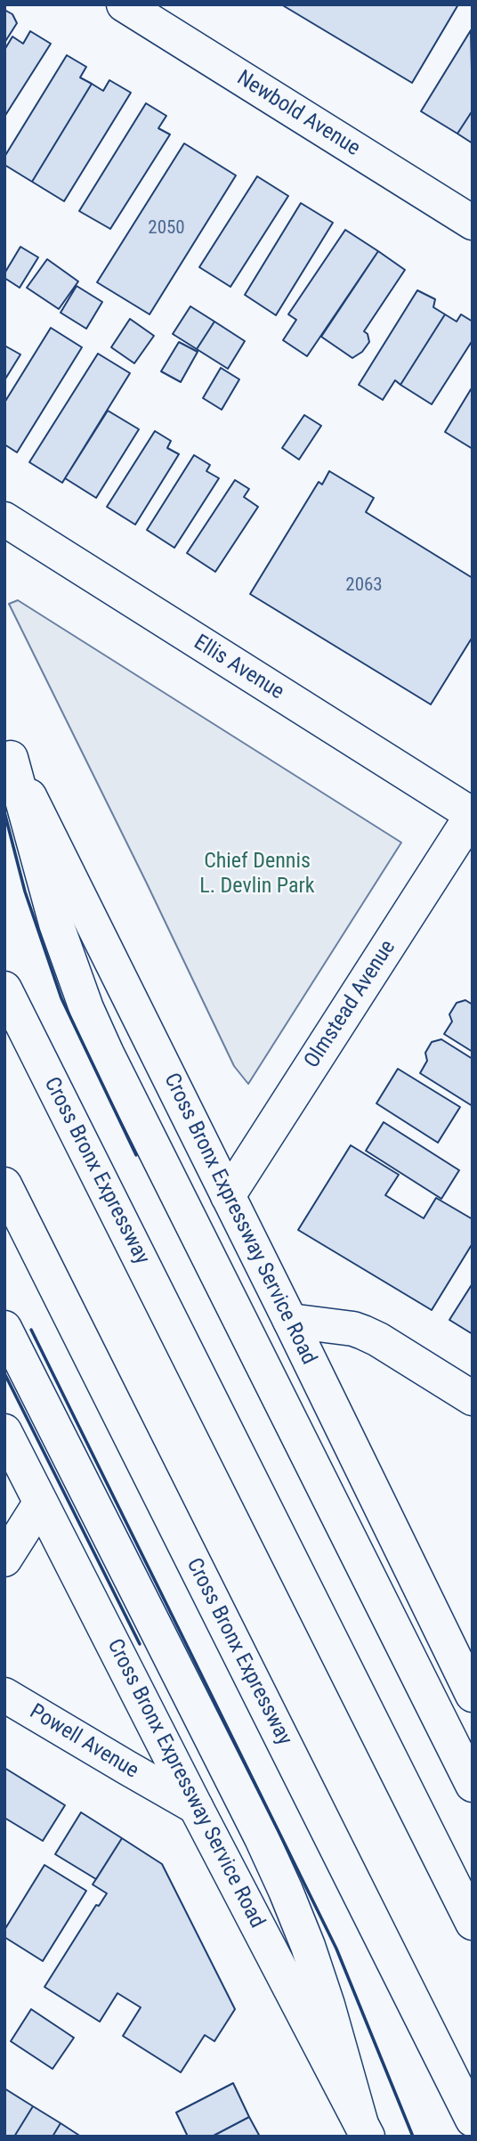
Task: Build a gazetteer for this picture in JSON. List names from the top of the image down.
{
  "streets": {
    "main road": [
      "Newbold Avenue",
      "Ellis Avenue",
      "Olmstead Avenue",
      "Cross Bronx Expressway",
      "Cross Bronx Expressway Service Road",
      "Powell Avenue"
    ]
  },
  "crossings": [
    ["Ellis Avenue", "Olmstead Avenue"],
    ["Olmstead Avenue", "Cross Bronx Expressway Service Road"],
    ["Cross Bronx Expressway Service Road", "Powell Avenue"]
  ],
  "parks": ["Chief Dennis L. Devlin Park"],
  "house_numbers": ["2050", "2063"]
}
